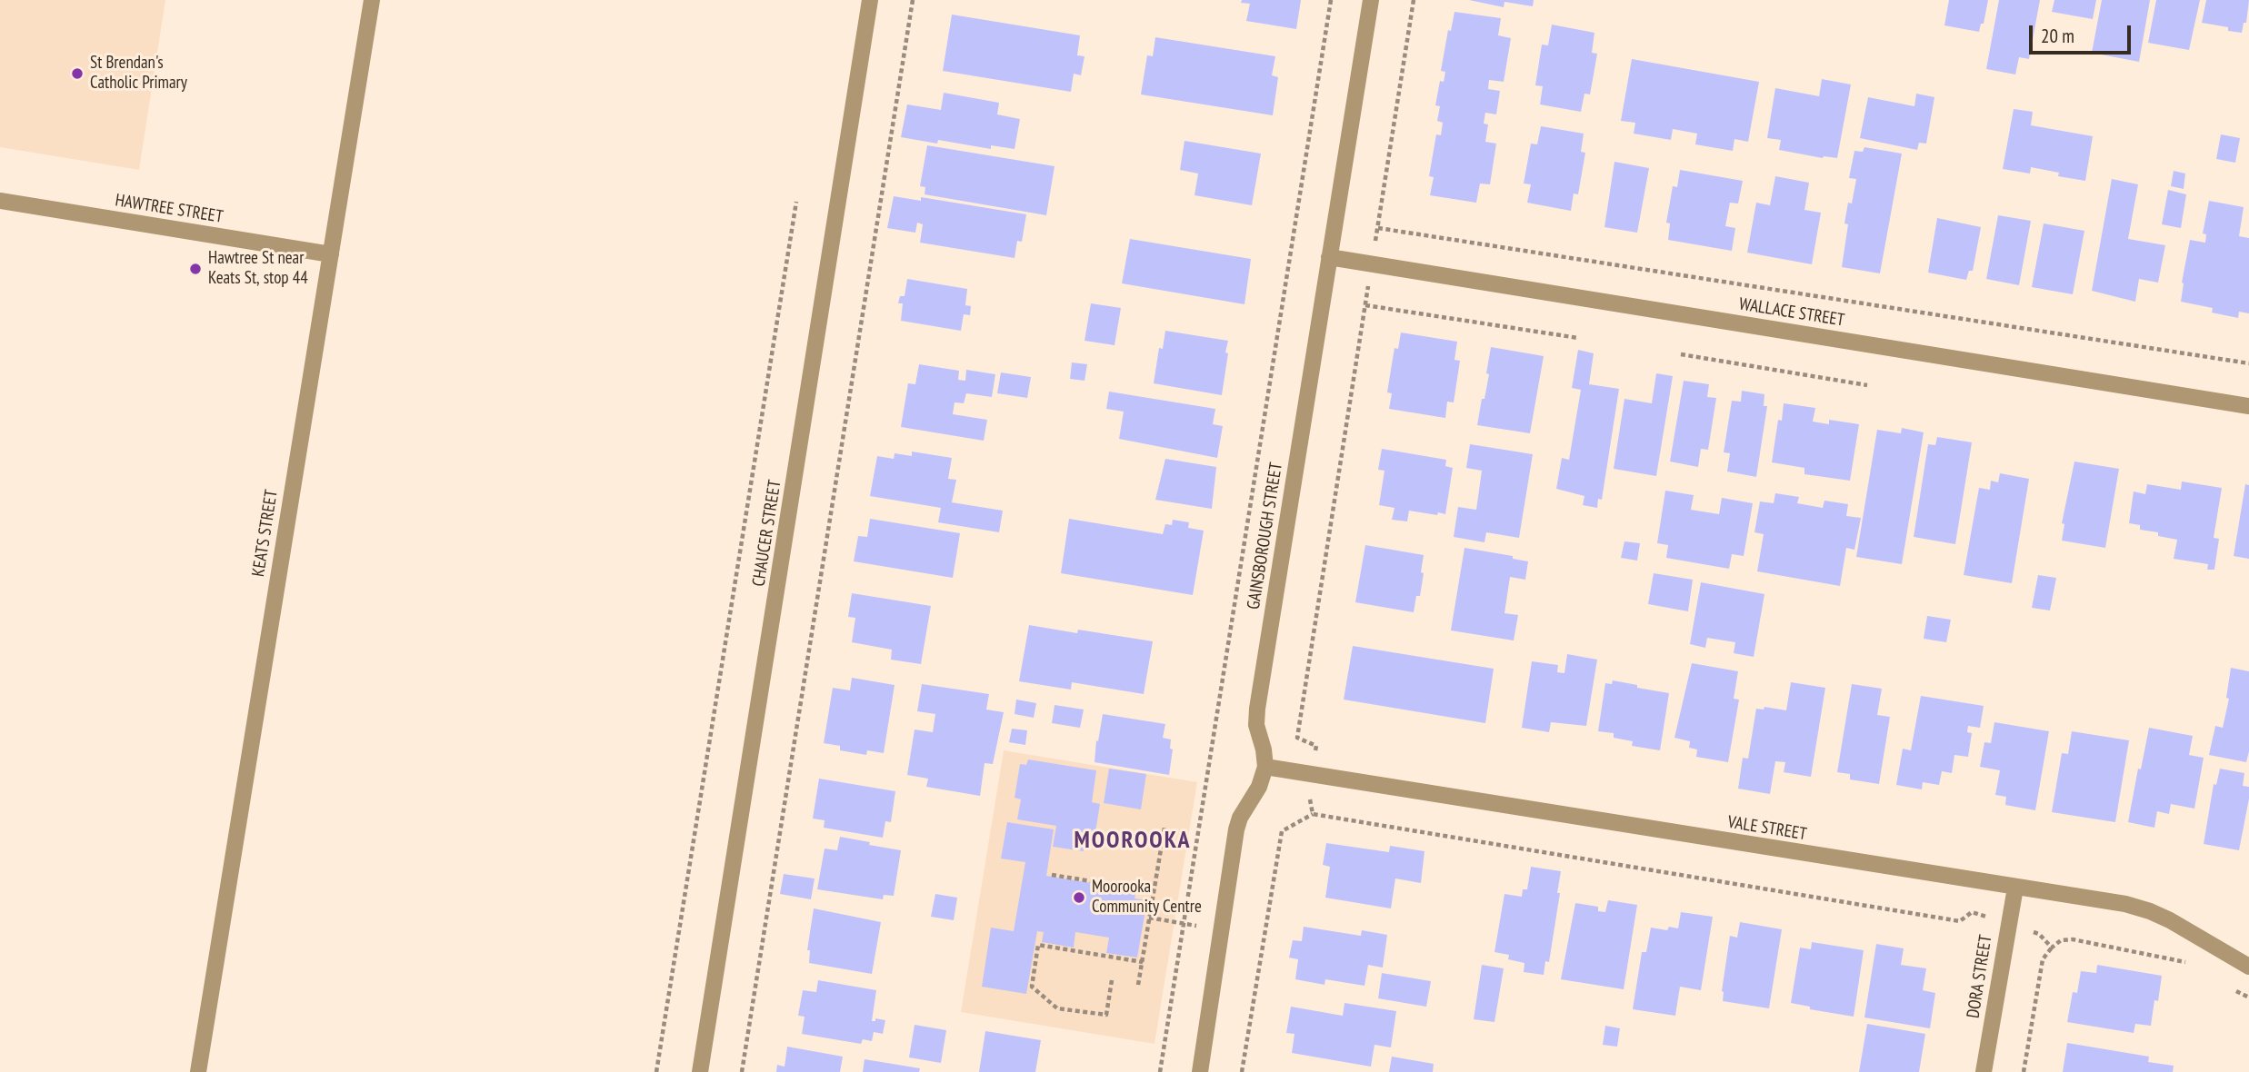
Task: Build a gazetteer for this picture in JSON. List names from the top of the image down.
{
  "streets": {
    "street": [
      "HAWTREE STREET",
      "WALLACE STREET",
      "KEATS STREET",
      "CHAUCER STREET",
      "GAINSBOROUGH STREET",
      "VALE STREET",
      "DORA STREET"
    ]
  },
  "crossings": [
    ["HAWTREE STREET", "KEATS STREET"],
    ["WALLACE STREET", "GAINSBOROUGH STREET"],
    ["GAINSBOROUGH STREET", "VALE STREET"],
    ["VALE STREET", "DORA STREET"]
  ],
  "districts": ["MOOROOKA"],
  "places": ["St Brendan's Catholic Primary", "Hawtree St near Keats St, stop 44", "Moorooka Community Centre"],
  "scale_bar": "20 m"
}
